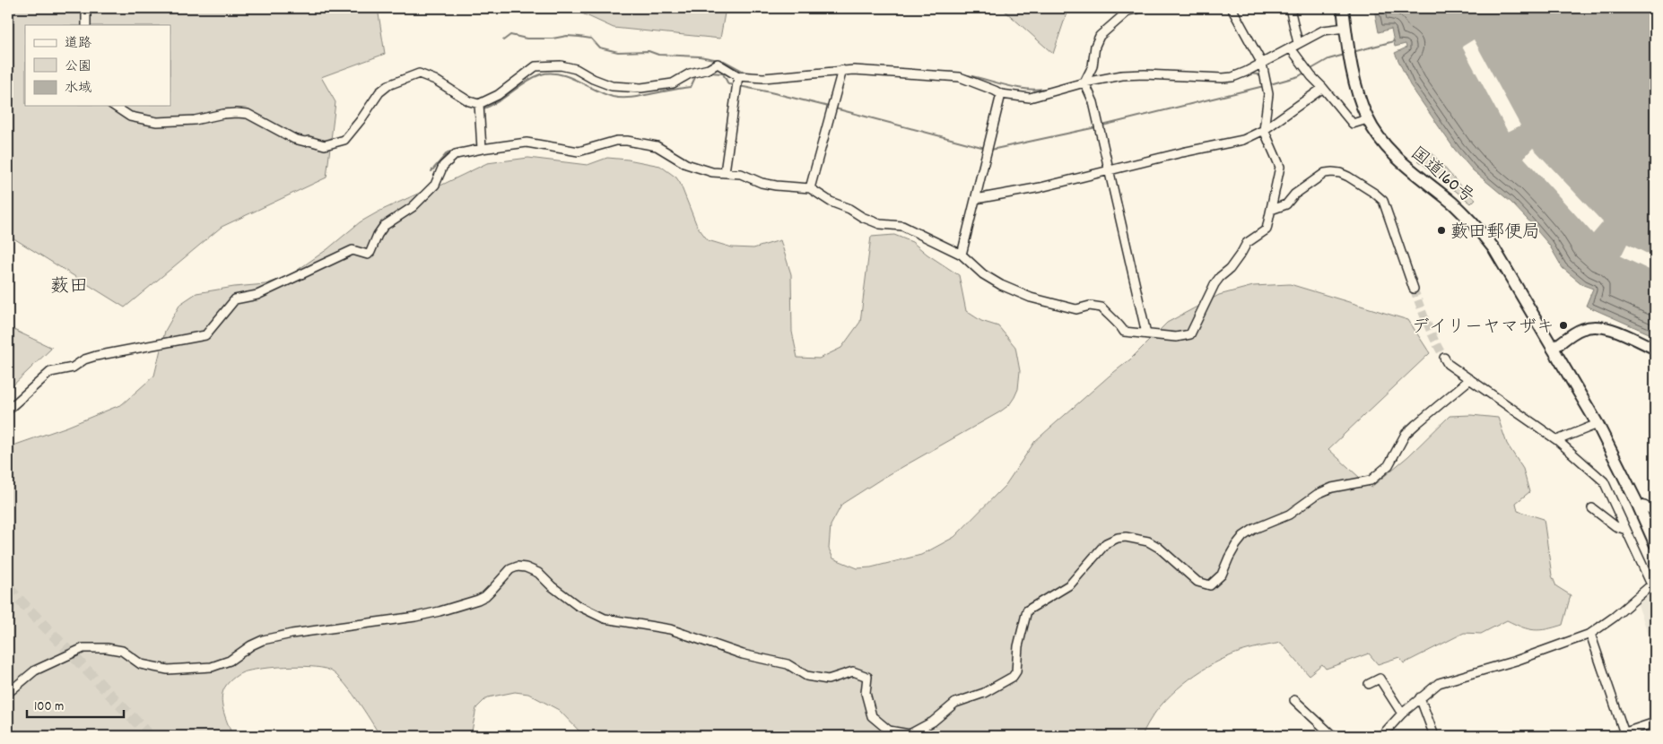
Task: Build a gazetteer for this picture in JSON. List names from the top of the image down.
{
  "streets": {
    "highway": ["国道160号"]
  },
  "districts": ["薮田"],
  "places": ["藪田郵便局", "デイリーヤマザキ"],
  "legend": ["道路", "公園", "水域"],
  "scale_bar": "100 m"
}
